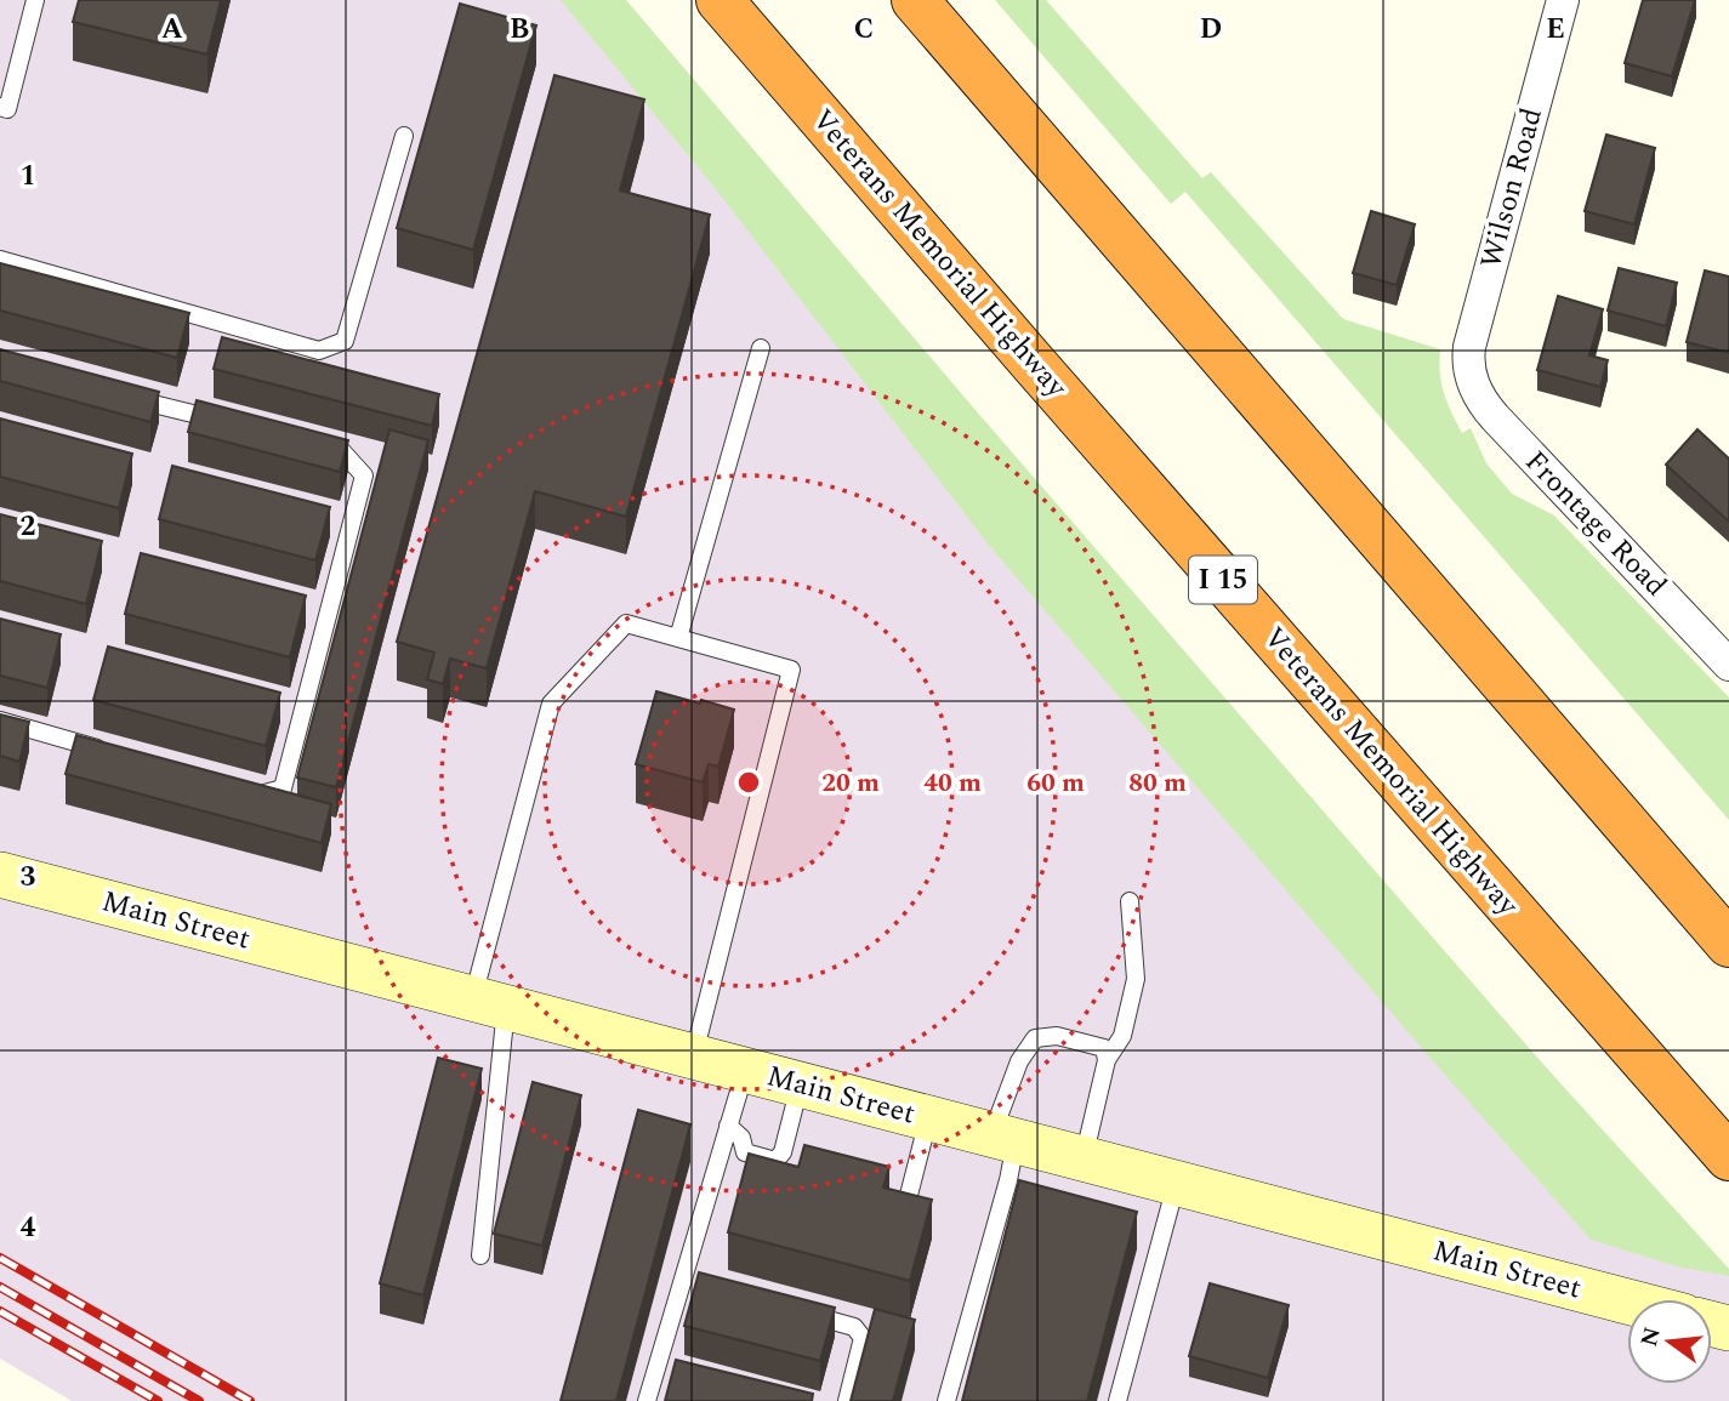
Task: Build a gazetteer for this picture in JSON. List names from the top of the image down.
{
  "streets": {
    "highway": ["Veterans Memorial Highway", "I 15"],
    "street": ["Wilson Road", "Frontage Road", "Main Street"]
  },
  "crossings": [
    ["Wilson Road", "Frontage Road"]
  ],
  "north": "left",
  "grid": {
    "columns": [
      "A",
      "B",
      "C",
      "D",
      "E"
    ],
    "rows": [
      "1",
      "2",
      "3",
      "4"
    ]
  },
  "rings": [
    "20 m",
    "40 m",
    "60 m",
    "80 m"
  ]
}
